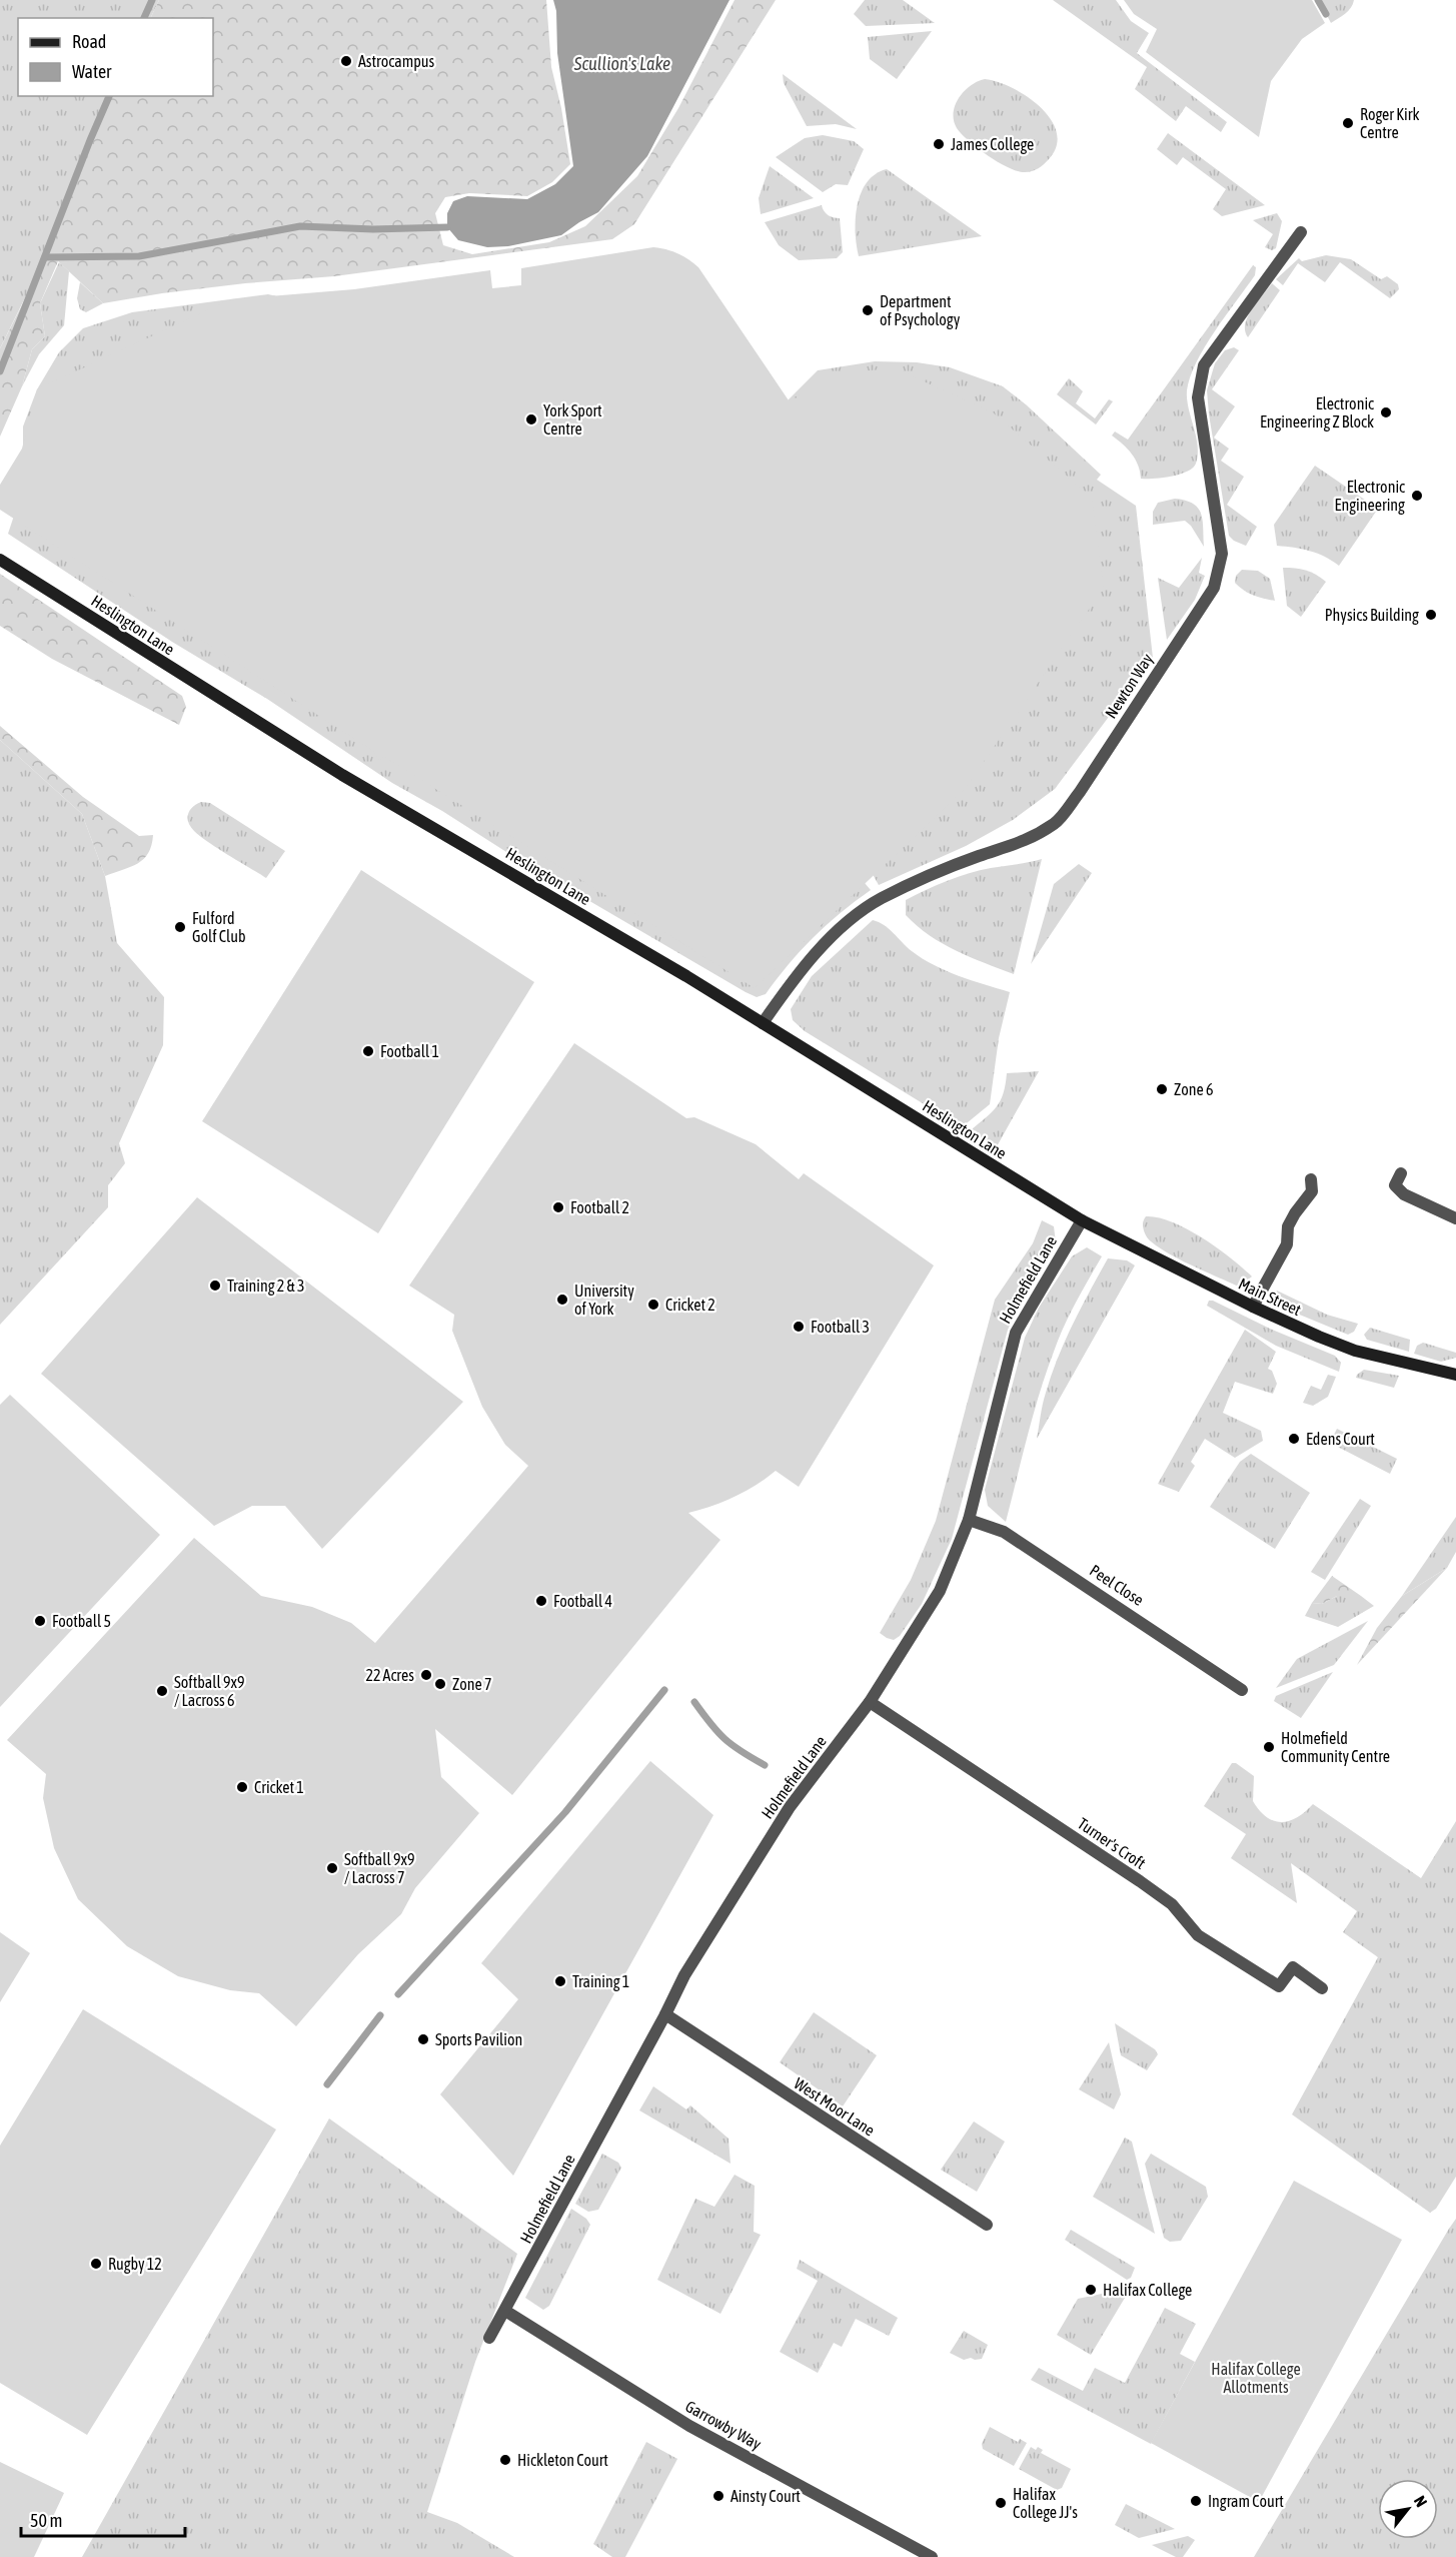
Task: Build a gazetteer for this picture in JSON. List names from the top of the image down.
{
  "streets": {
    "street": [
      "Heslington Lane",
      "Newton Way",
      "Holmefield Lane",
      "Main Street",
      "Peel Close",
      "Turner's Croft",
      "West Moor Lane",
      "Garrowby Way"
    ]
  },
  "crossings": [
    ["Heslington Lane", "Newton Way"],
    ["Heslington Lane", "Holmefield Lane"],
    ["Heslington Lane", "Main Street"],
    ["Holmefield Lane", "Main Street"],
    ["Holmefield Lane", "Peel Close"],
    ["Holmefield Lane", "Turner's Croft"],
    ["Holmefield Lane", "West Moor Lane"],
    ["Holmefield Lane", "Garrowby Way"]
  ],
  "water": ["Scullion's Lake"],
  "parks": ["Halifax College Allotments"],
  "places": [
    "Astrocampus",
    "Roger Kirk Centre",
    "James College",
    "Department of Psychology",
    "Electronic Engineering Z Block",
    "York Sport Centre",
    "Electronic Engineering",
    "Physics Building",
    "Fulford Golf Club",
    "Football 1",
    "Zone 6",
    "Football 2",
    "Training 2 & 3",
    "University of York",
    "Cricket 2",
    "Football 3",
    "Edens Court",
    "Football 4",
    "Football 5",
    "22 Acres",
    "Zone 7",
    "Softball 9x9 / Lacross 6",
    "Holmefield Community Centre",
    "Cricket 1",
    "Softball 9x9 / Lacross 7",
    "Training 1",
    "Sports Pavilion",
    "Rugby 12",
    "Halifax College",
    "Hickleton Court",
    "Ainsty Court",
    "Ingram Court",
    "Halifax College JJ's"
  ],
  "legend": ["Road", "Water"],
  "scale_bar": "50 m",
  "north": "top right"
}
